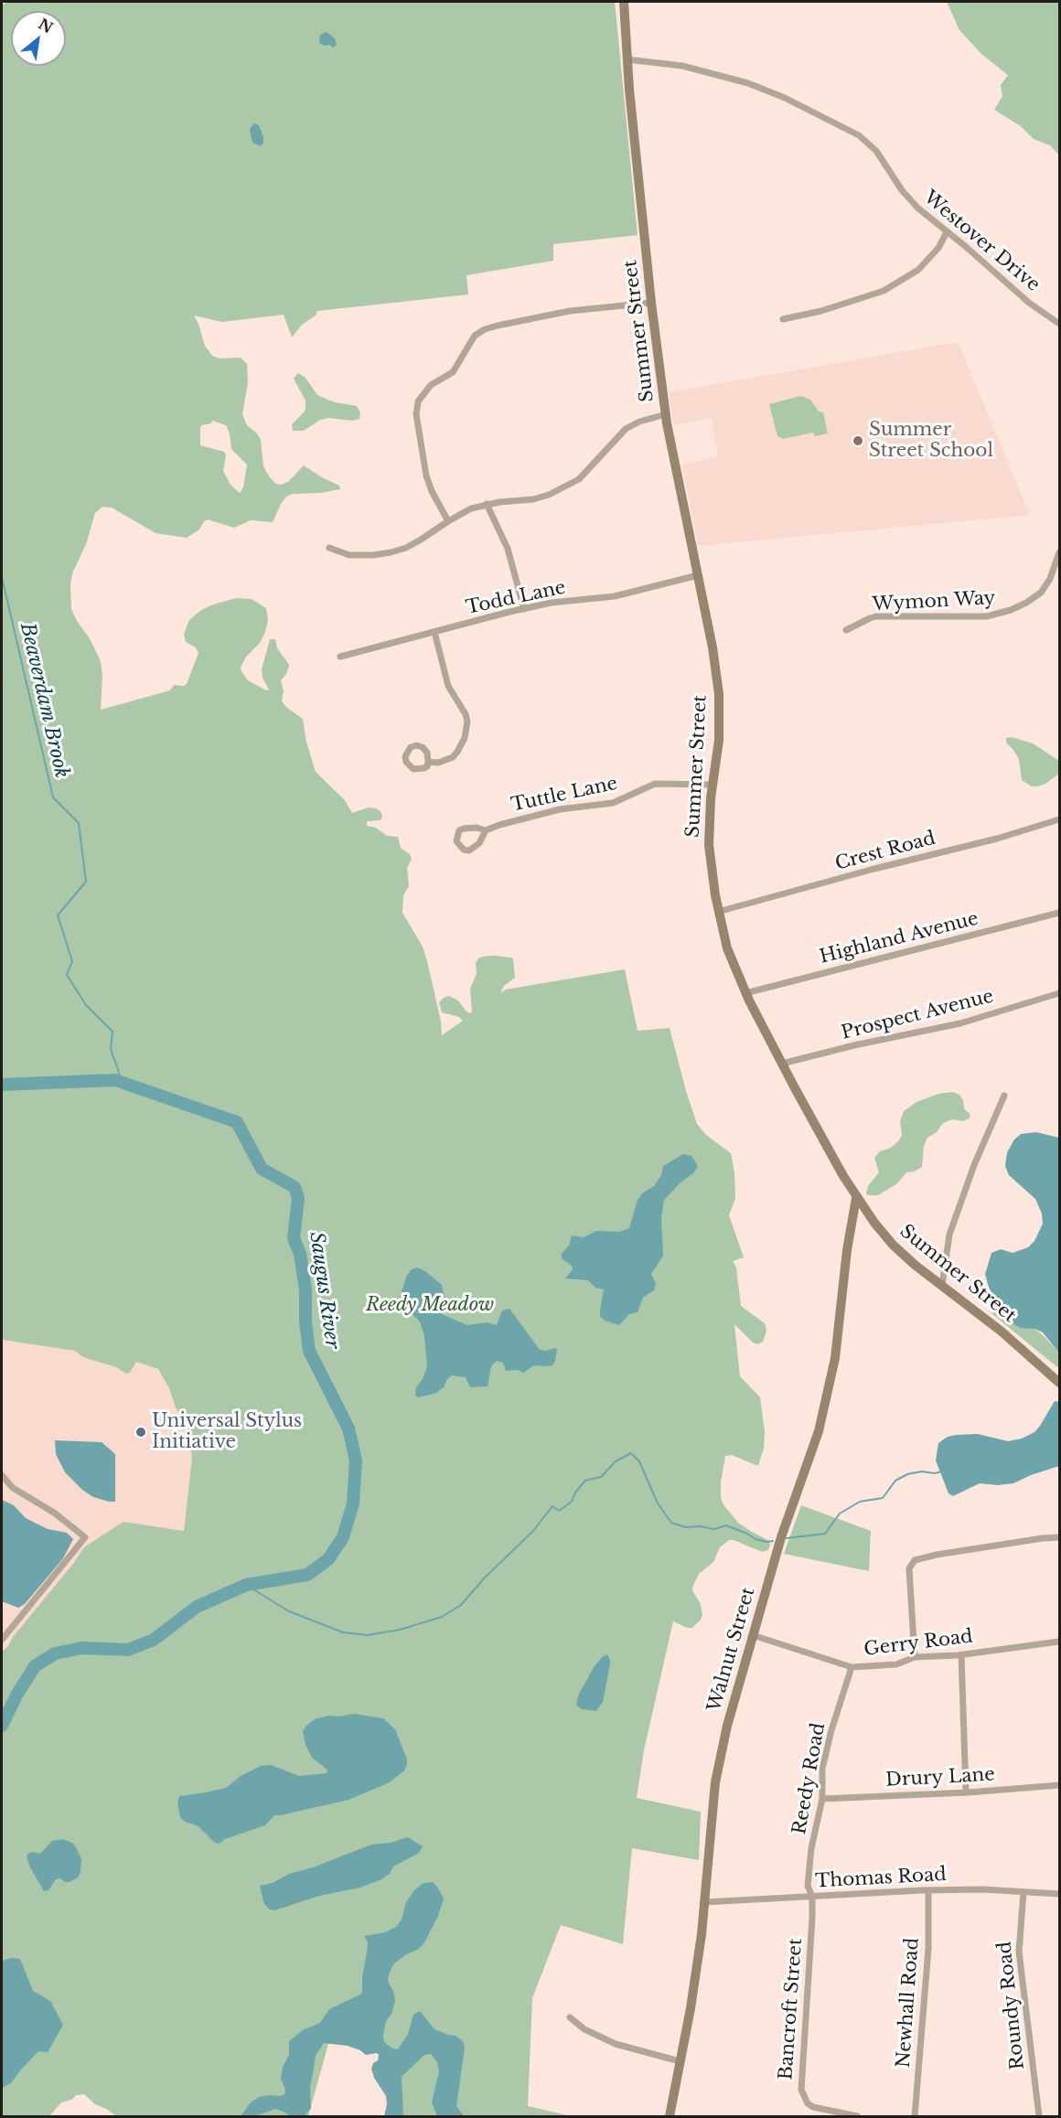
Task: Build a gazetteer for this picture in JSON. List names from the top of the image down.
{
  "streets": {
    "main road": ["Summer Street", "Walnut Street"],
    "street": [
      "Westover Drive",
      "Todd Lane",
      "Wymon Way",
      "Tuttle Lane",
      "Crest Road",
      "Highland Avenue",
      "Prospect Avenue",
      "Gerry Road",
      "Drury Lane",
      "Reedy Road",
      "Thomas Road",
      "Newhall Road",
      "Roundy Road",
      "Bancroft Street"
    ]
  },
  "crossings": [
    ["Westover Drive", "Summer Street"],
    ["Summer Street", "Todd Lane"],
    ["Summer Street", "Tuttle Lane"],
    ["Summer Street", "Crest Road"],
    ["Summer Street", "Highland Avenue"],
    ["Summer Street", "Prospect Avenue"],
    ["Summer Street", "Walnut Street"],
    ["Gerry Road", "Walnut Street"],
    ["Gerry Road", "Reedy Road"],
    ["Walnut Street", "Thomas Road"],
    ["Drury Lane", "Reedy Road"],
    ["Reedy Road", "Thomas Road"],
    ["Reedy Road", "Bancroft Street"],
    ["Thomas Road", "Newhall Road"],
    ["Thomas Road", "Roundy Road"],
    ["Thomas Road", "Bancroft Street"]
  ],
  "water": ["Beaverdam Brook", "Saugus River"],
  "parks": ["Reedy Meadow"],
  "places": ["Summer Street School", "Universal Stylus Initiative"],
  "north": "top right"
}
